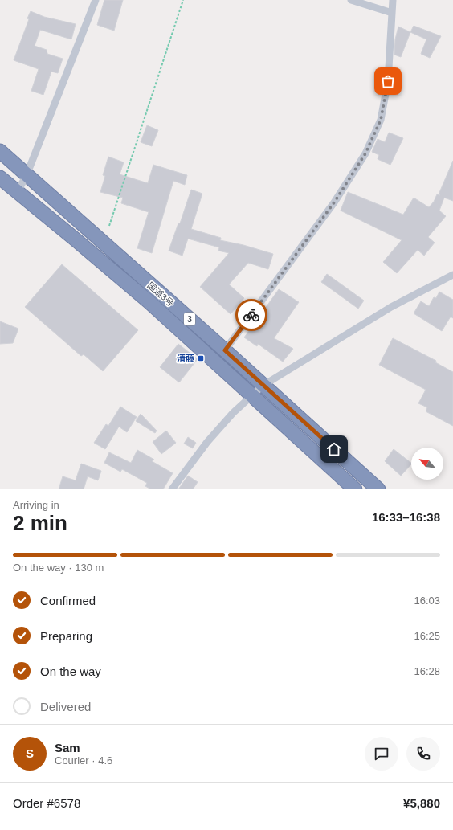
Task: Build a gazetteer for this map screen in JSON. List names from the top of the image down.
{
  "streets": {
    "highway": ["国道3号", "3"]
  },
  "places": {
    "transit": ["清藤"]
  },
  "north": "top left",
  "page": {
    "heading": ["2 min", "Arriving in", "16:33–16:38"],
    "panel": [
      "Sam",
      "Courier · 4.6",
      "Order #6578",
      "¥5,880"
    ],
    "bar": "On the way · 130 m",
    "list": [
      ["Confirmed", "16:03"],
      ["Preparing", "16:25"],
      ["On the way", "16:28"],
      "Delivered"
    ],
    "round": "S"
  }
}
